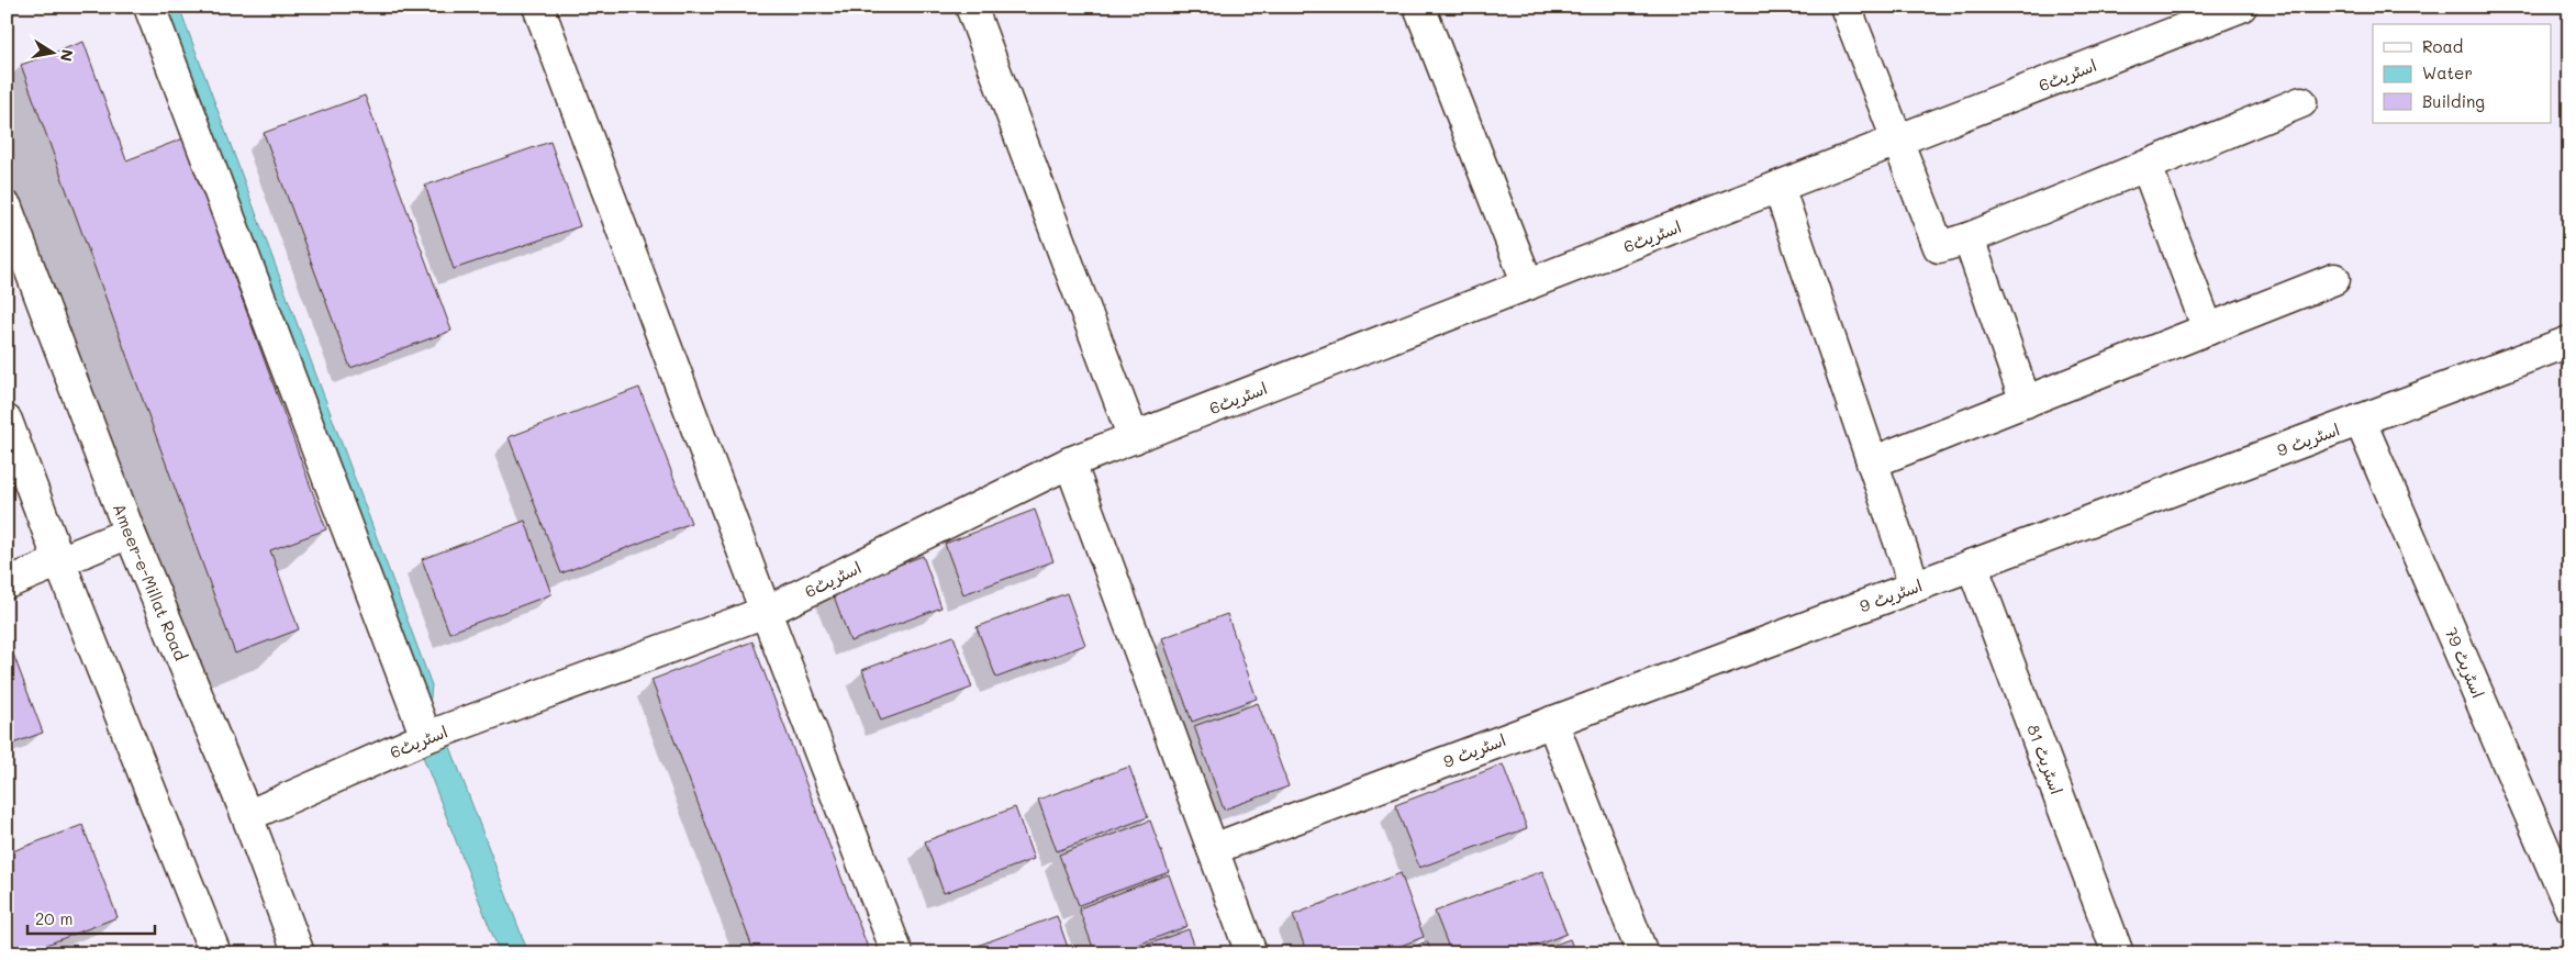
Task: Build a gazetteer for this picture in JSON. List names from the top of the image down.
{
  "streets": {
    "street": [
      "اسٹریٹ6",
      "اسٹریٹ 9",
      "Ameer-e-Millat Road",
      "اسٹریٹ 79",
      "اسٹریٹ 81"
    ]
  },
  "crossings": [
    ["اسٹریٹ6", "Ameer-e-Millat Road"],
    ["اسٹریٹ 9", "اسٹریٹ 79"],
    ["اسٹریٹ 9", "اسٹریٹ 81"]
  ],
  "legend": ["Road", "Water", "Building"],
  "scale_bar": "20 m",
  "north": "right"
}
